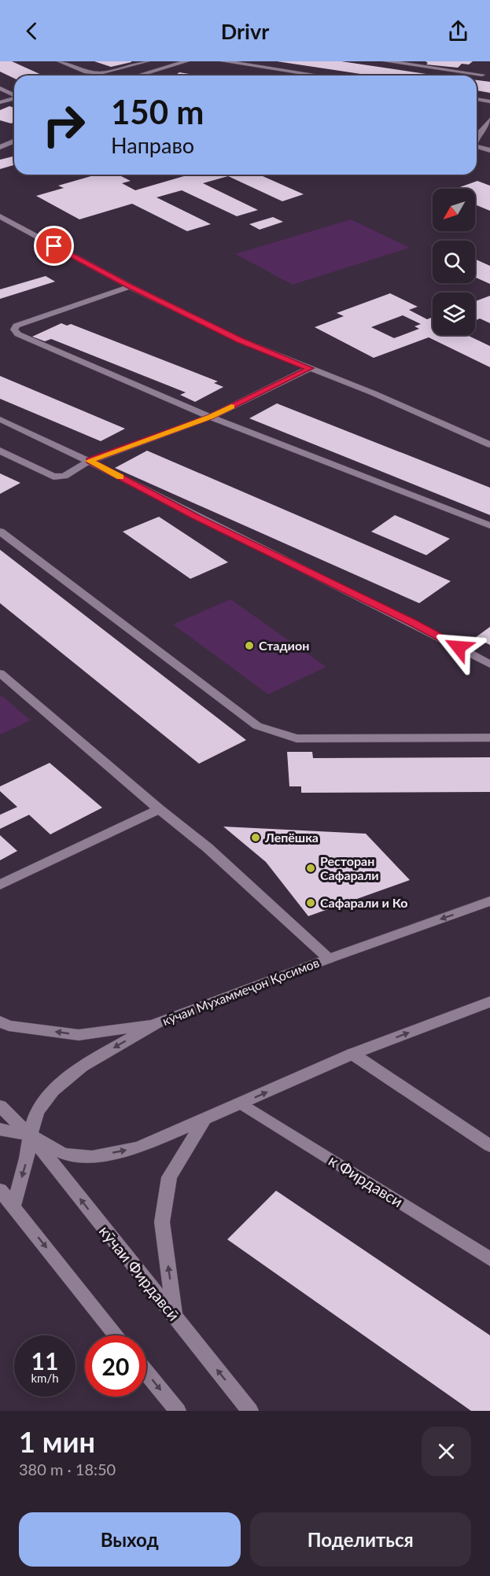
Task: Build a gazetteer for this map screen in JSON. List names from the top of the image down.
{
  "streets": {
    "street": ["кӯчаи Мухаммеҷон Қосимов", "к Фирдавси", "кӯчаи Фирдавсӣ"]
  },
  "crossings": [
    ["кӯчаи Мухаммеҷон Қосимов", "кӯчаи Фирдавсӣ"]
  ],
  "places": [
    "Стадион",
    "Лепёшка",
    "Ресторан Сафарали",
    "Сафарали и Ко"
  ],
  "north": "bottom left",
  "page": {
    "header": "Drivr",
    "turn": ["150 m", "Направо"],
    "speed": "11 km/h",
    "limit": "20",
    "heading": ["1 мин", "380 m · 18:50"],
    "buttons": ["Выход", "Поделиться"]
  }
}
